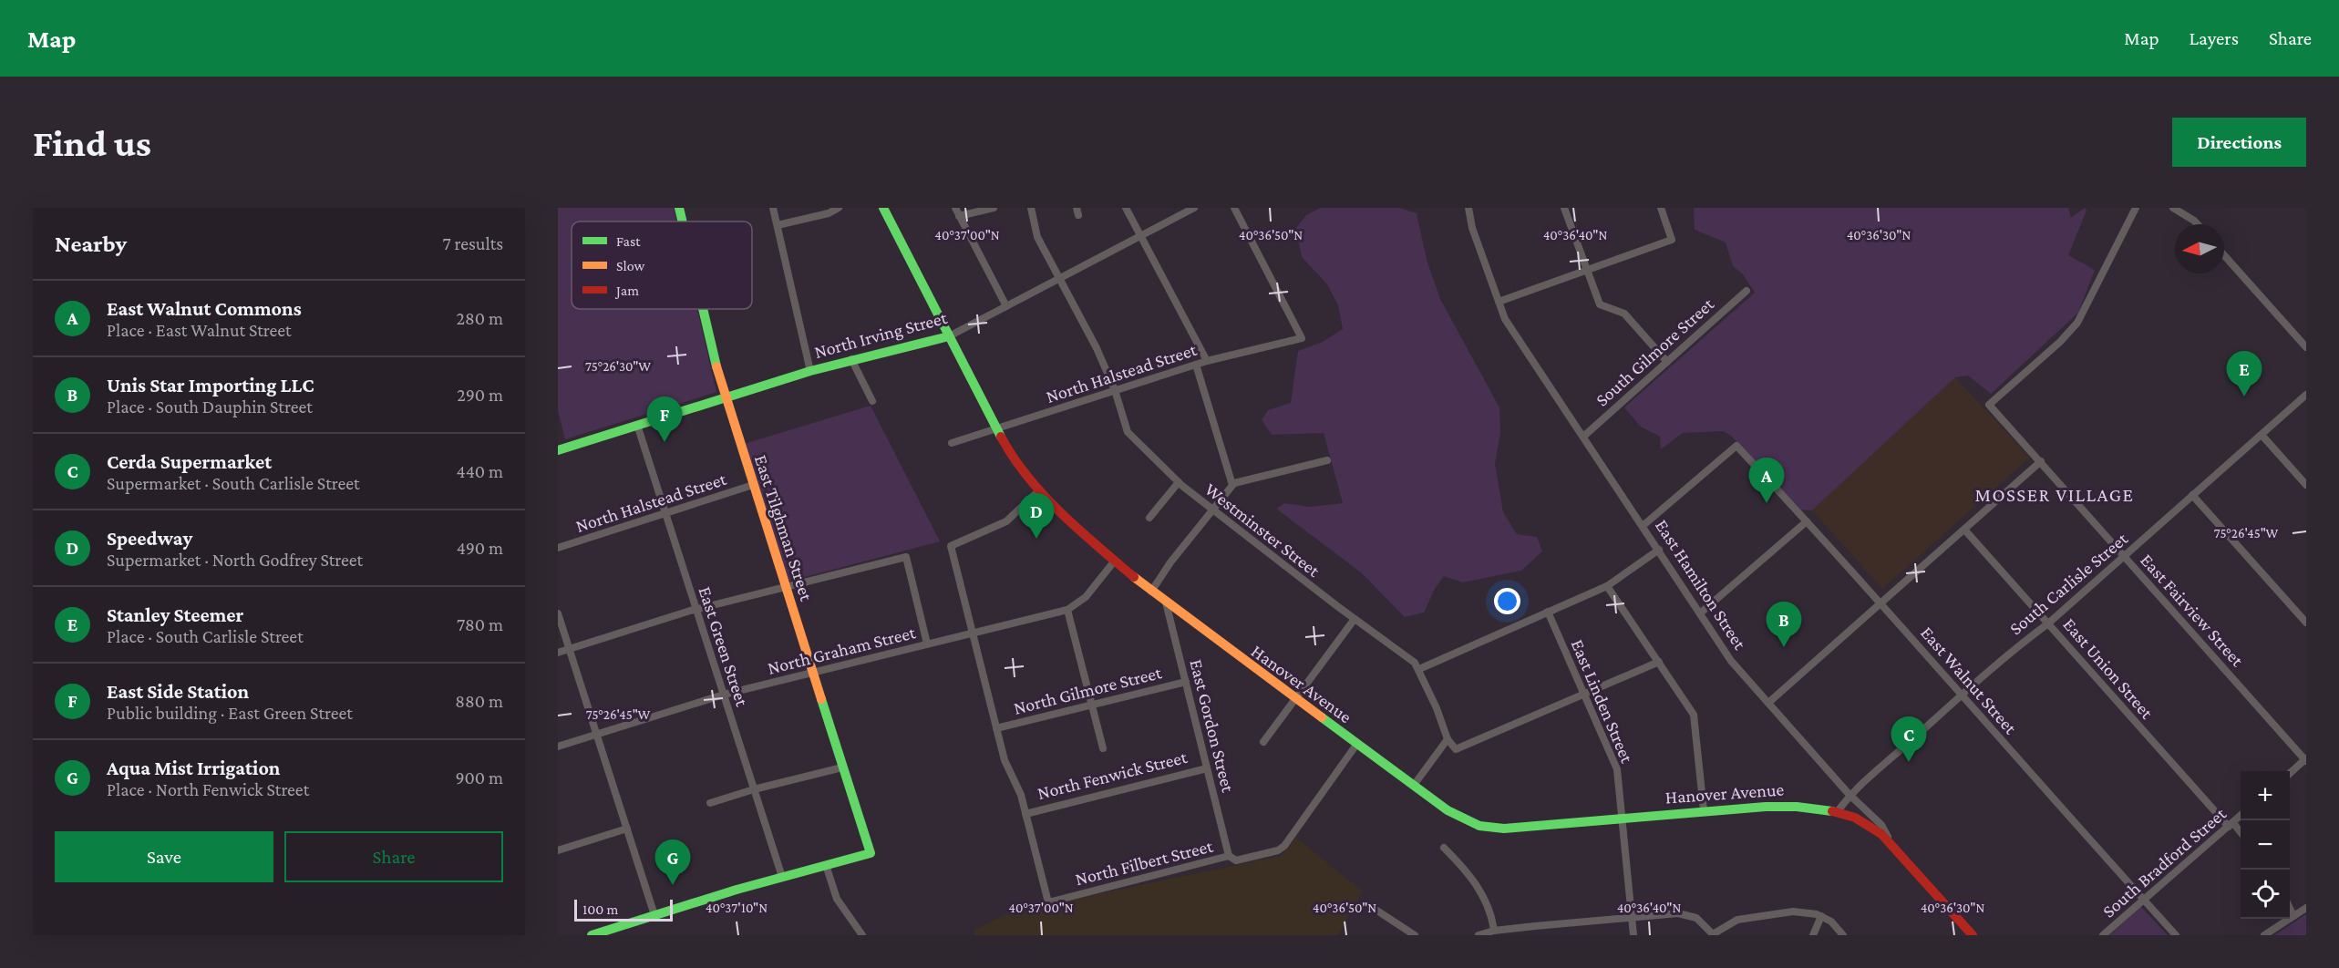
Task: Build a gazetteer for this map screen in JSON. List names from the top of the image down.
{
  "streets": {
    "main road": [
      "North Irving Street",
      "East Tilghman Street",
      "East Hamilton Street",
      "Hanover Avenue"
    ],
    "street": [
      "South Gilmore Street",
      "North Halstead Street",
      "Westminster Street",
      "South Carlisle Street",
      "East Fairview Street",
      "East Green Street",
      "North Graham Street",
      "East Union Street",
      "East Walnut Street",
      "North Gilmore Street",
      "East Linden Street",
      "East Gordon Street",
      "North Fenwick Street",
      "North Filbert Street",
      "South Bradford Street"
    ]
  },
  "crossings": [
    ["North Irving Street", "East Tilghman Street"],
    ["North Irving Street", "East Green Street"],
    ["North Irving Street", "Hanover Avenue"],
    ["South Gilmore Street", "East Hamilton Street"],
    ["North Halstead Street", "East Tilghman Street"],
    ["North Halstead Street", "Westminster Street"],
    ["North Halstead Street", "East Green Street"],
    ["North Halstead Street", "Hanover Avenue"],
    ["East Tilghman Street", "North Graham Street"],
    ["South Carlisle Street", "East Hamilton Street"],
    ["South Carlisle Street", "East Fairview Street"],
    ["South Carlisle Street", "East Union Street"],
    ["South Carlisle Street", "East Walnut Street"],
    ["South Carlisle Street", "Hanover Avenue"],
    ["East Hamilton Street", "East Walnut Street"],
    ["East Hamilton Street", "Hanover Avenue"],
    ["East Green Street", "North Graham Street"],
    ["North Graham Street", "Hanover Avenue"],
    ["East Union Street", "South Bradford Street"],
    ["East Walnut Street", "South Bradford Street"],
    ["Hanover Avenue", "East Linden Street"],
    ["Hanover Avenue", "East Gordon Street"],
    ["Hanover Avenue", "North Filbert Street"],
    ["North Gilmore Street", "East Gordon Street"],
    ["East Gordon Street", "North Fenwick Street"],
    ["East Gordon Street", "North Filbert Street"],
    ["North Fenwick Street", "North Filbert Street"]
  ],
  "districts": ["MOSSER VILLAGE"],
  "legend": ["Fast", "Slow", "Jam"],
  "scale_bar": "100 m",
  "north": "left",
  "page": {
    "header": "Map",
    "nav": ["Map", "Layers", "Share"],
    "buttons": [
      "Directions",
      ["Save", "Share"]
    ],
    "title": "Find us",
    "heading": ["Nearby", "7 results"],
    "list": [
      {
        "mark": "A",
        "name": "East Walnut Commons",
        "note": "Place · East Walnut Street",
        "value": "280 m"
      },
      {
        "mark": "B",
        "name": "Unis Star Importing LLC",
        "note": "Place · South Dauphin Street",
        "value": "290 m"
      },
      {
        "mark": "C",
        "name": "Cerda Supermarket",
        "note": "Supermarket · South Carlisle Street",
        "value": "440 m"
      },
      {
        "mark": "D",
        "name": "Speedway",
        "note": "Supermarket · North Godfrey Street",
        "value": "490 m"
      },
      {
        "mark": "E",
        "name": "Stanley Steemer",
        "note": "Place · South Carlisle Street",
        "value": "780 m"
      },
      {
        "mark": "F",
        "name": "East Side Station",
        "note": "Public building · East Green Street",
        "value": "880 m"
      },
      {
        "mark": "G",
        "name": "Aqua Mist Irrigation",
        "note": "Place · North Fenwick Street",
        "value": "900 m"
      }
    ],
    "pins": [
      "E",
      "F",
      "A",
      "D",
      "B",
      "C",
      "G"
    ],
    "map_buttons": ["+", "−"],
    "scale": "100 m"
  },
  "coordinates": [
    "40°37'00\"N",
    "40°36'50\"N",
    "40°36'40\"N",
    "40°36'30\"N",
    "75°26'30\"W",
    "75°26'45\"W",
    "40°37'10\"N"
  ]
}
